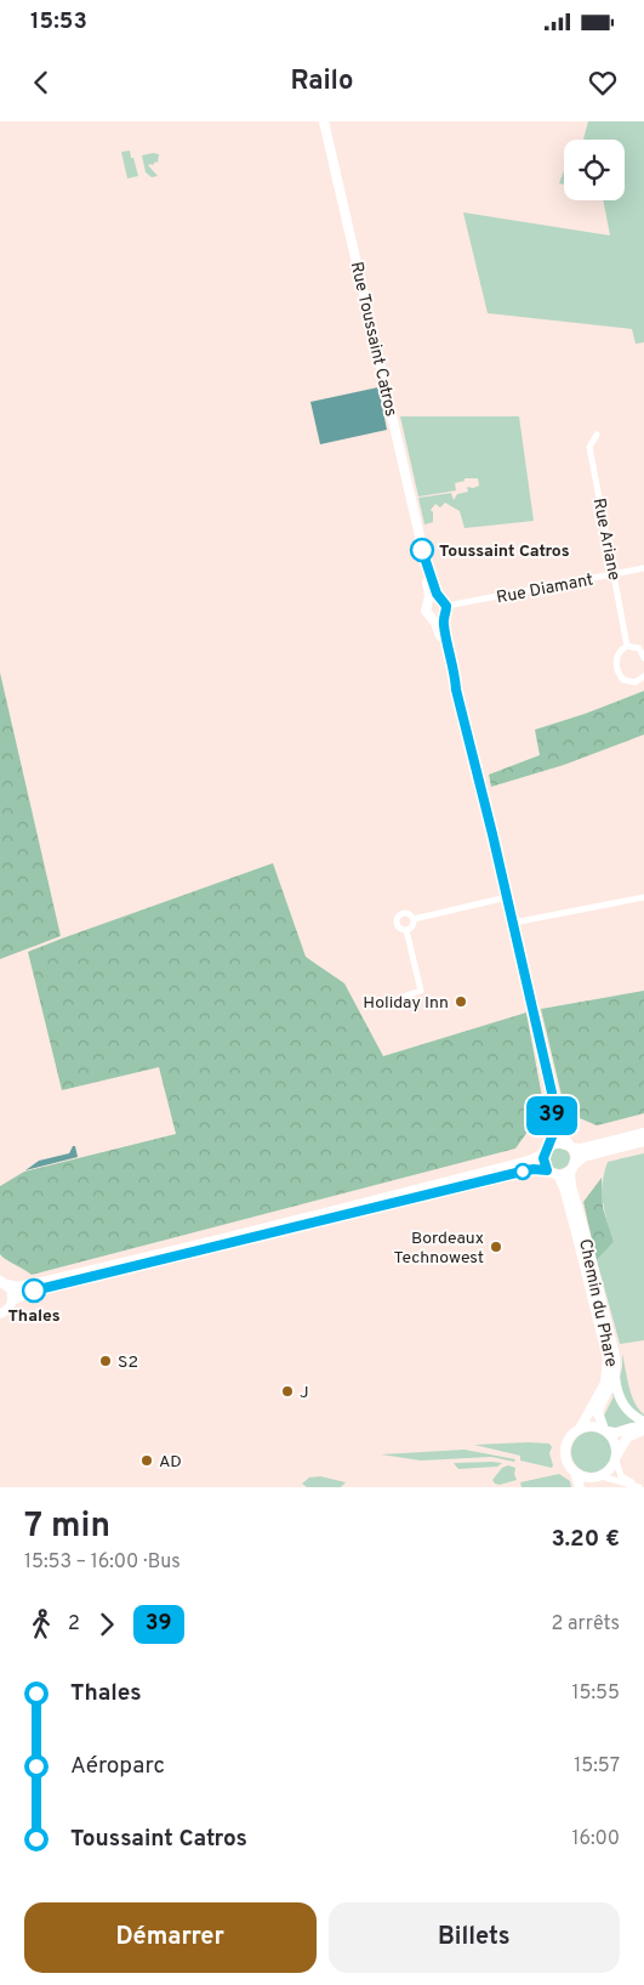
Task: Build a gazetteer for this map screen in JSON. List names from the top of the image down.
{
  "streets": {
    "main road": ["Rue Toussaint Catros", "Chemin du Phare"],
    "street": ["Rue Ariane", "Rue Diamant"]
  },
  "crossings": [
    ["Rue Toussaint Catros", "Rue Diamant"],
    ["Rue Ariane", "Rue Diamant"]
  ],
  "places": [
    "Toussaint Catros",
    "Holiday Inn",
    "Bordeaux Technowest",
    "Thales",
    "S2",
    "J",
    "AD"
  ],
  "lines": ["bus line 39"],
  "page": {
    "status": "15:53",
    "header": "Railo",
    "on_map": "39",
    "heading": ["7 min", "15:53 – 16:00 · Bus", "3.20 €"],
    "legs": ["2", "39", "2 arrêts"],
    "list": [
      {
        "name": "Thales",
        "value": "15:55"
      },
      {
        "name": "Aéroparc",
        "value": "15:57"
      },
      {
        "name": "Toussaint Catros",
        "value": "16:00"
      }
    ],
    "buttons": ["Démarrer", "Billets"]
  }
}
